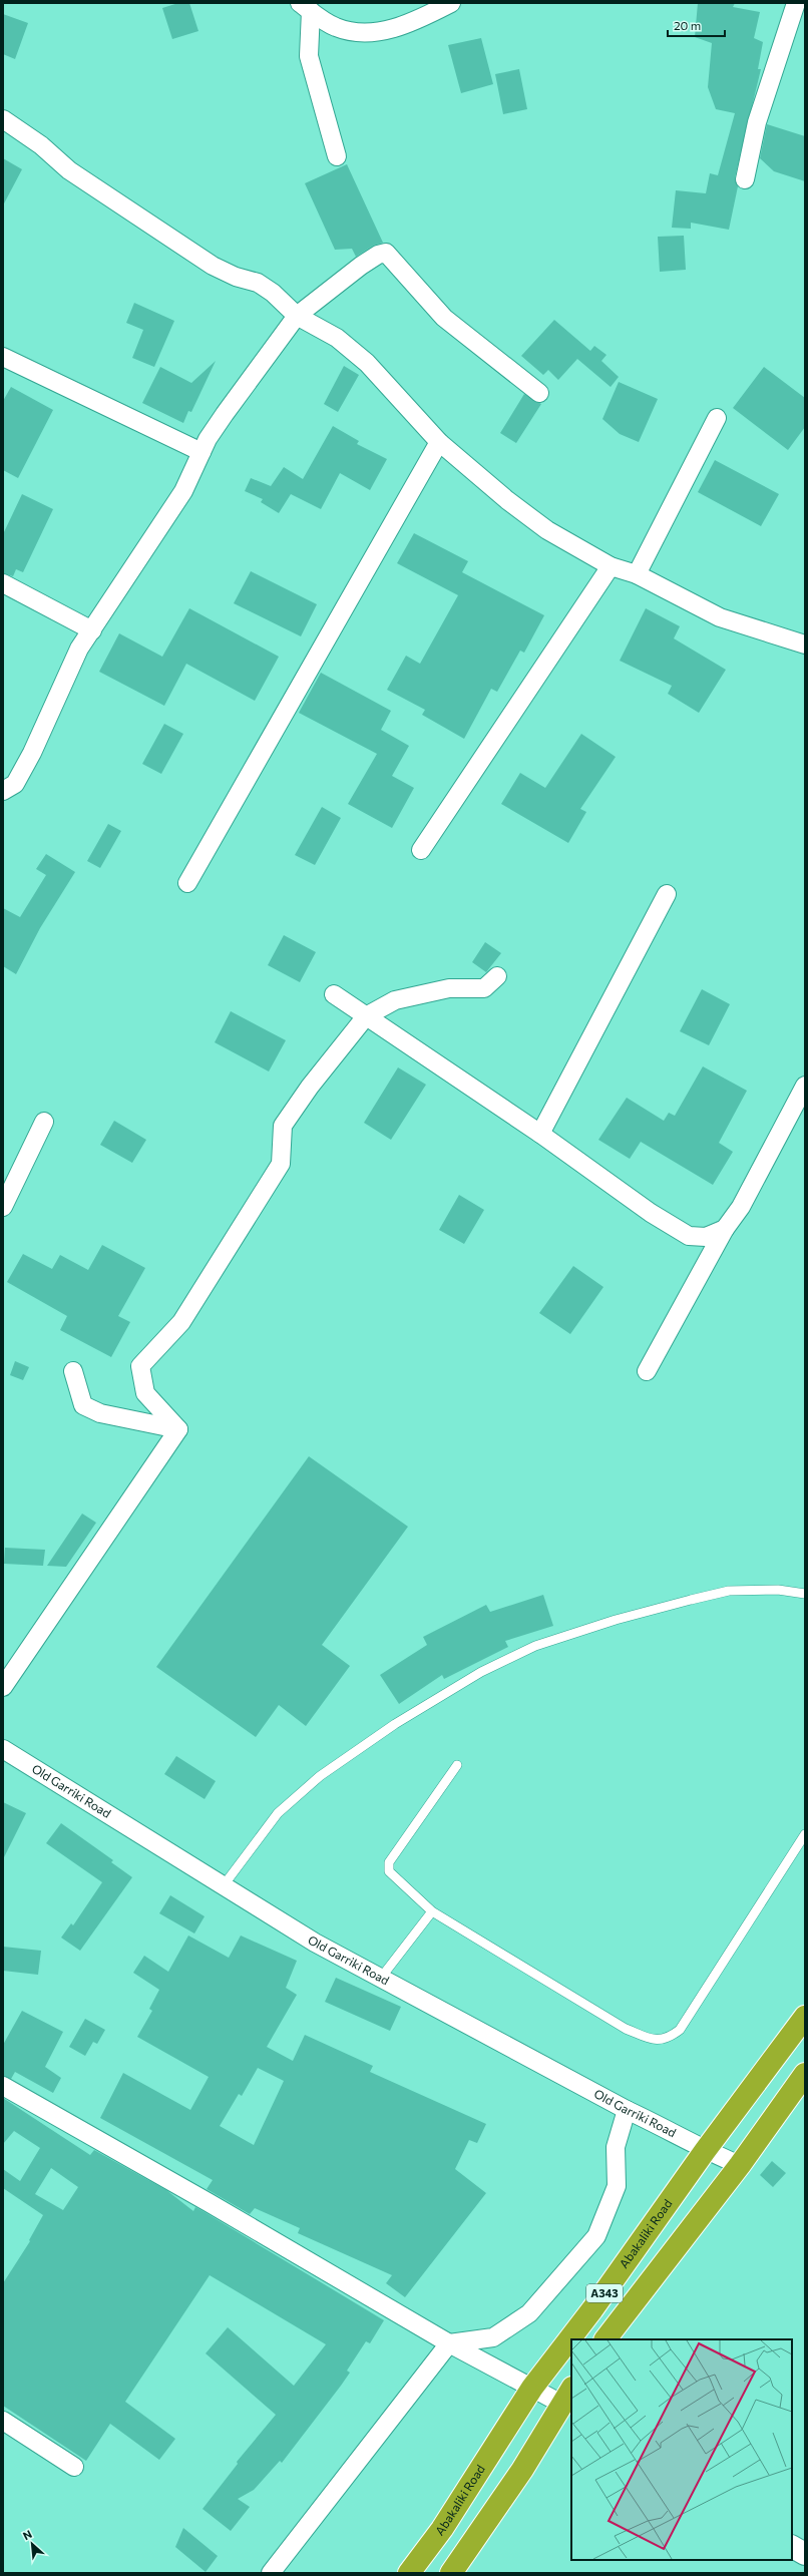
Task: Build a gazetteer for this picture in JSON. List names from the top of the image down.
{
  "streets": {
    "highway": ["Abakaliki Road", "A343"],
    "street": ["Old Garriki Road"]
  },
  "crossings": [
    ["Old Garriki Road", "Abakaliki Road"],
    ["Old Garriki Road", "A343"]
  ],
  "scale_bar": "20 m",
  "north": "top left"
}
